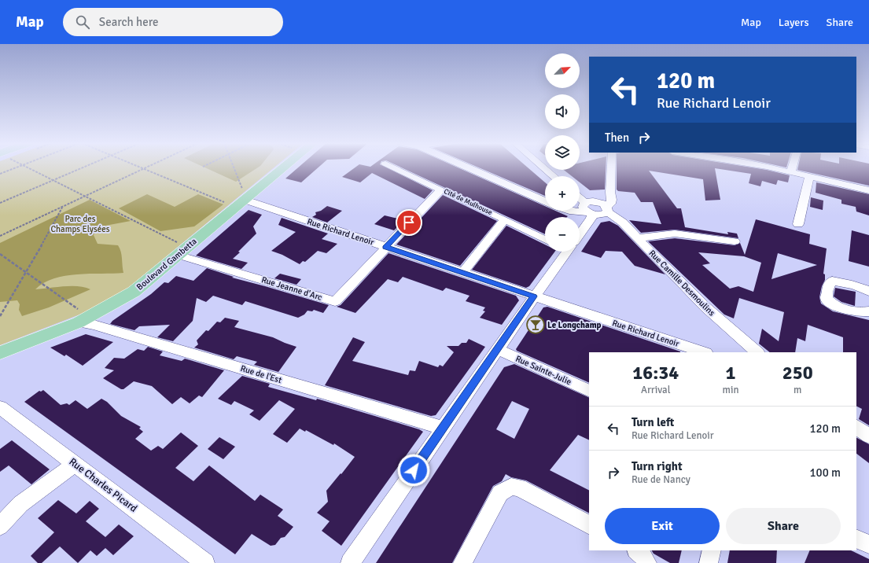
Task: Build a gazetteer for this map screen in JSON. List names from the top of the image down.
{
  "streets": {
    "main road": ["Boulevard Gambetta"],
    "street": [
      "Cité de Mulhouse",
      "Rue Richard Lenoir",
      "Rue Camille Desmoulins",
      "Rue Jeanne d'Arc",
      "Rue Sainte-Julie",
      "Rue de l'Est",
      "Rue Charles Picard"
    ]
  },
  "crossings": [
    ["Rue Richard Lenoir", "Boulevard Gambetta"],
    ["Rue Richard Lenoir", "Rue Jeanne d'Arc"],
    ["Boulevard Gambetta", "Rue Jeanne d'Arc"],
    ["Boulevard Gambetta", "Rue de l'Est"]
  ],
  "parks": ["Parc des Champs Elysées"],
  "places": {
    "bar": ["Le Longchamp"]
  },
  "north": "top right",
  "page": {
    "header": "Map",
    "search": "Search here",
    "nav": ["Map", "Layers", "Share"],
    "map_buttons": ["+", "−"],
    "turn": ["120 m", "Rue Richard Lenoir"],
    "then": "Then",
    "eta": [
      "16:34",
      "Arrival",
      "1",
      "min",
      "250",
      "m"
    ],
    "list": [
      {
        "name": "Turn left",
        "note": "Rue Richard Lenoir",
        "value": "120 m"
      },
      {
        "name": "Turn right",
        "note": "Rue de Nancy",
        "value": "100 m"
      }
    ],
    "buttons": ["Exit", "Share"]
  }
}
